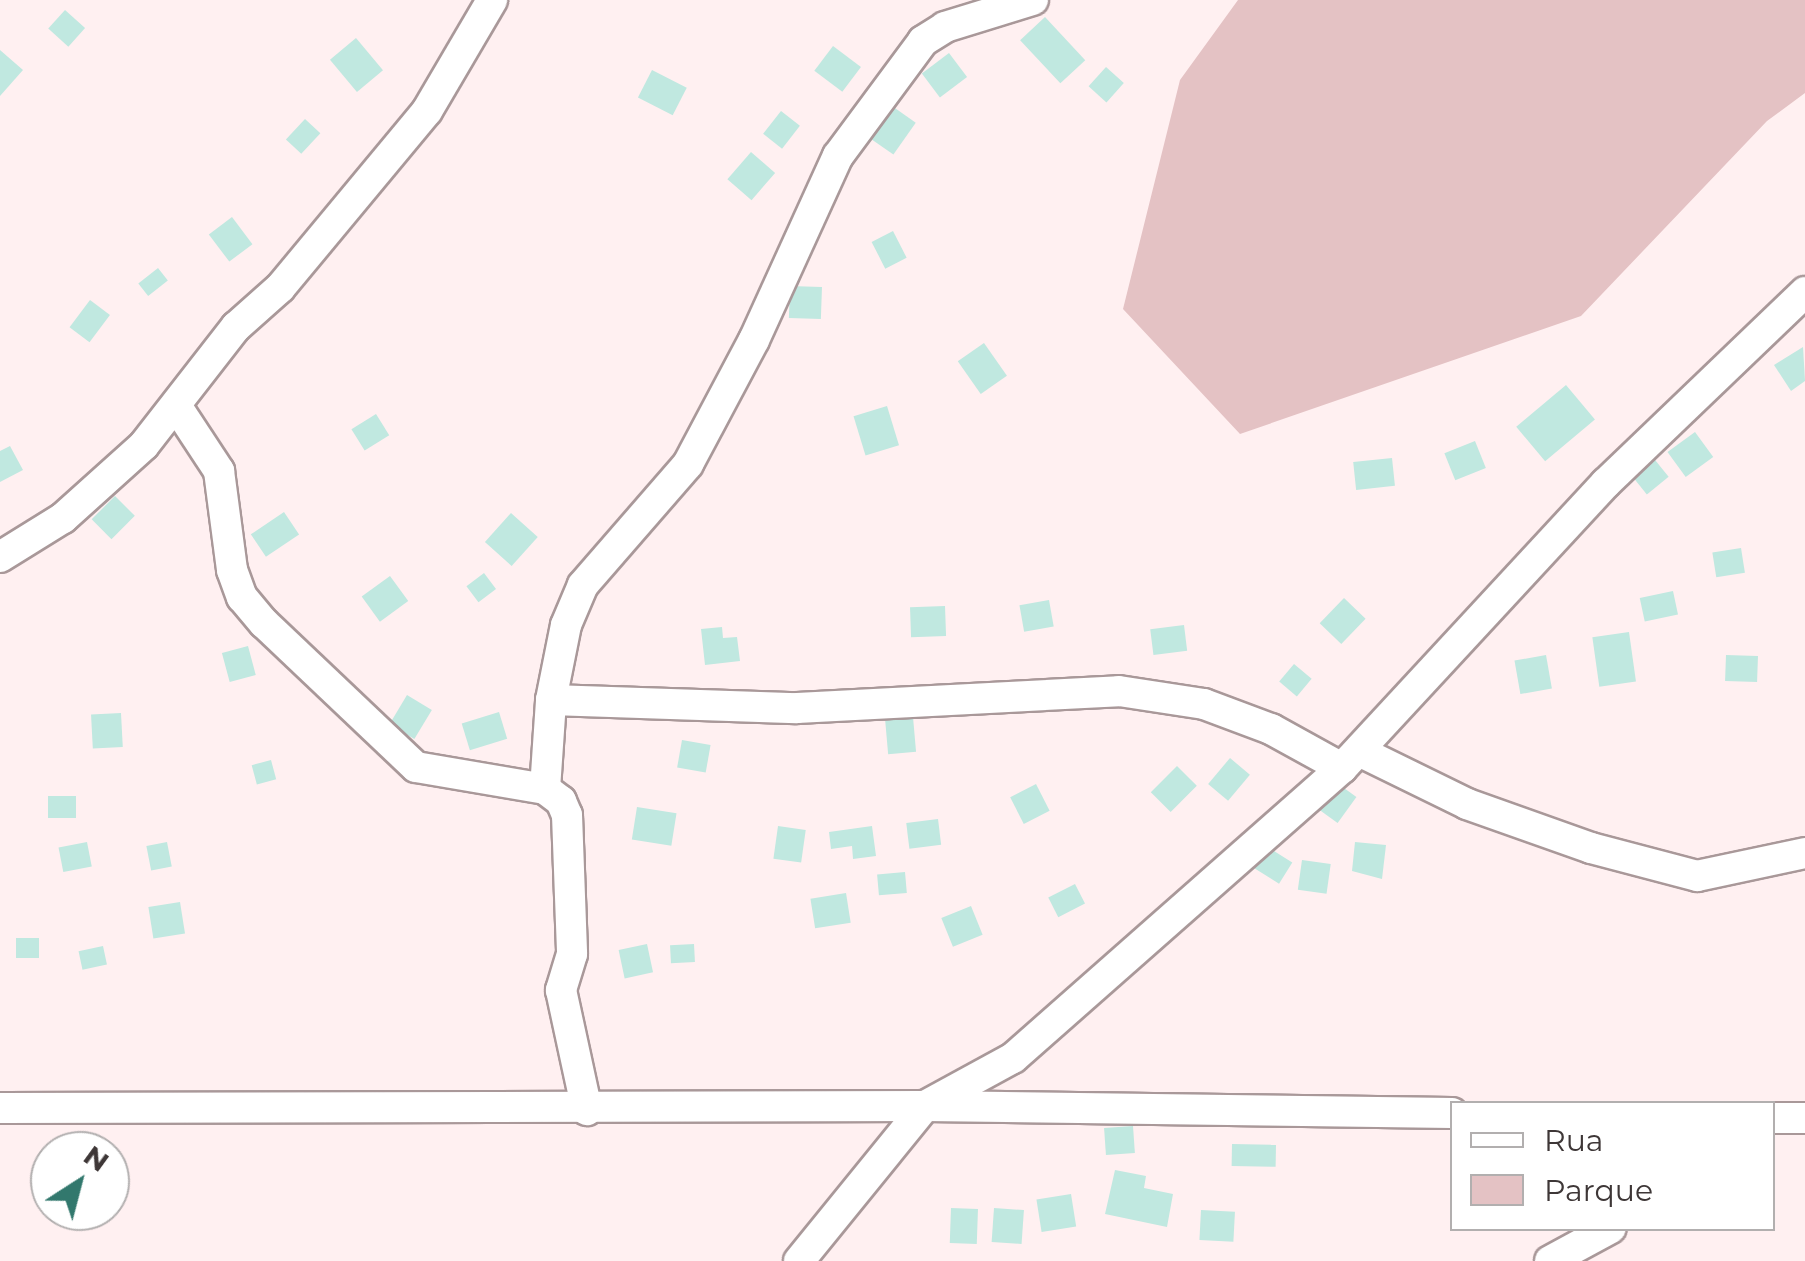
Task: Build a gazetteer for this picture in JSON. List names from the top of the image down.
{
  "legend": ["Rua", "Parque"],
  "north": "top right"
}
